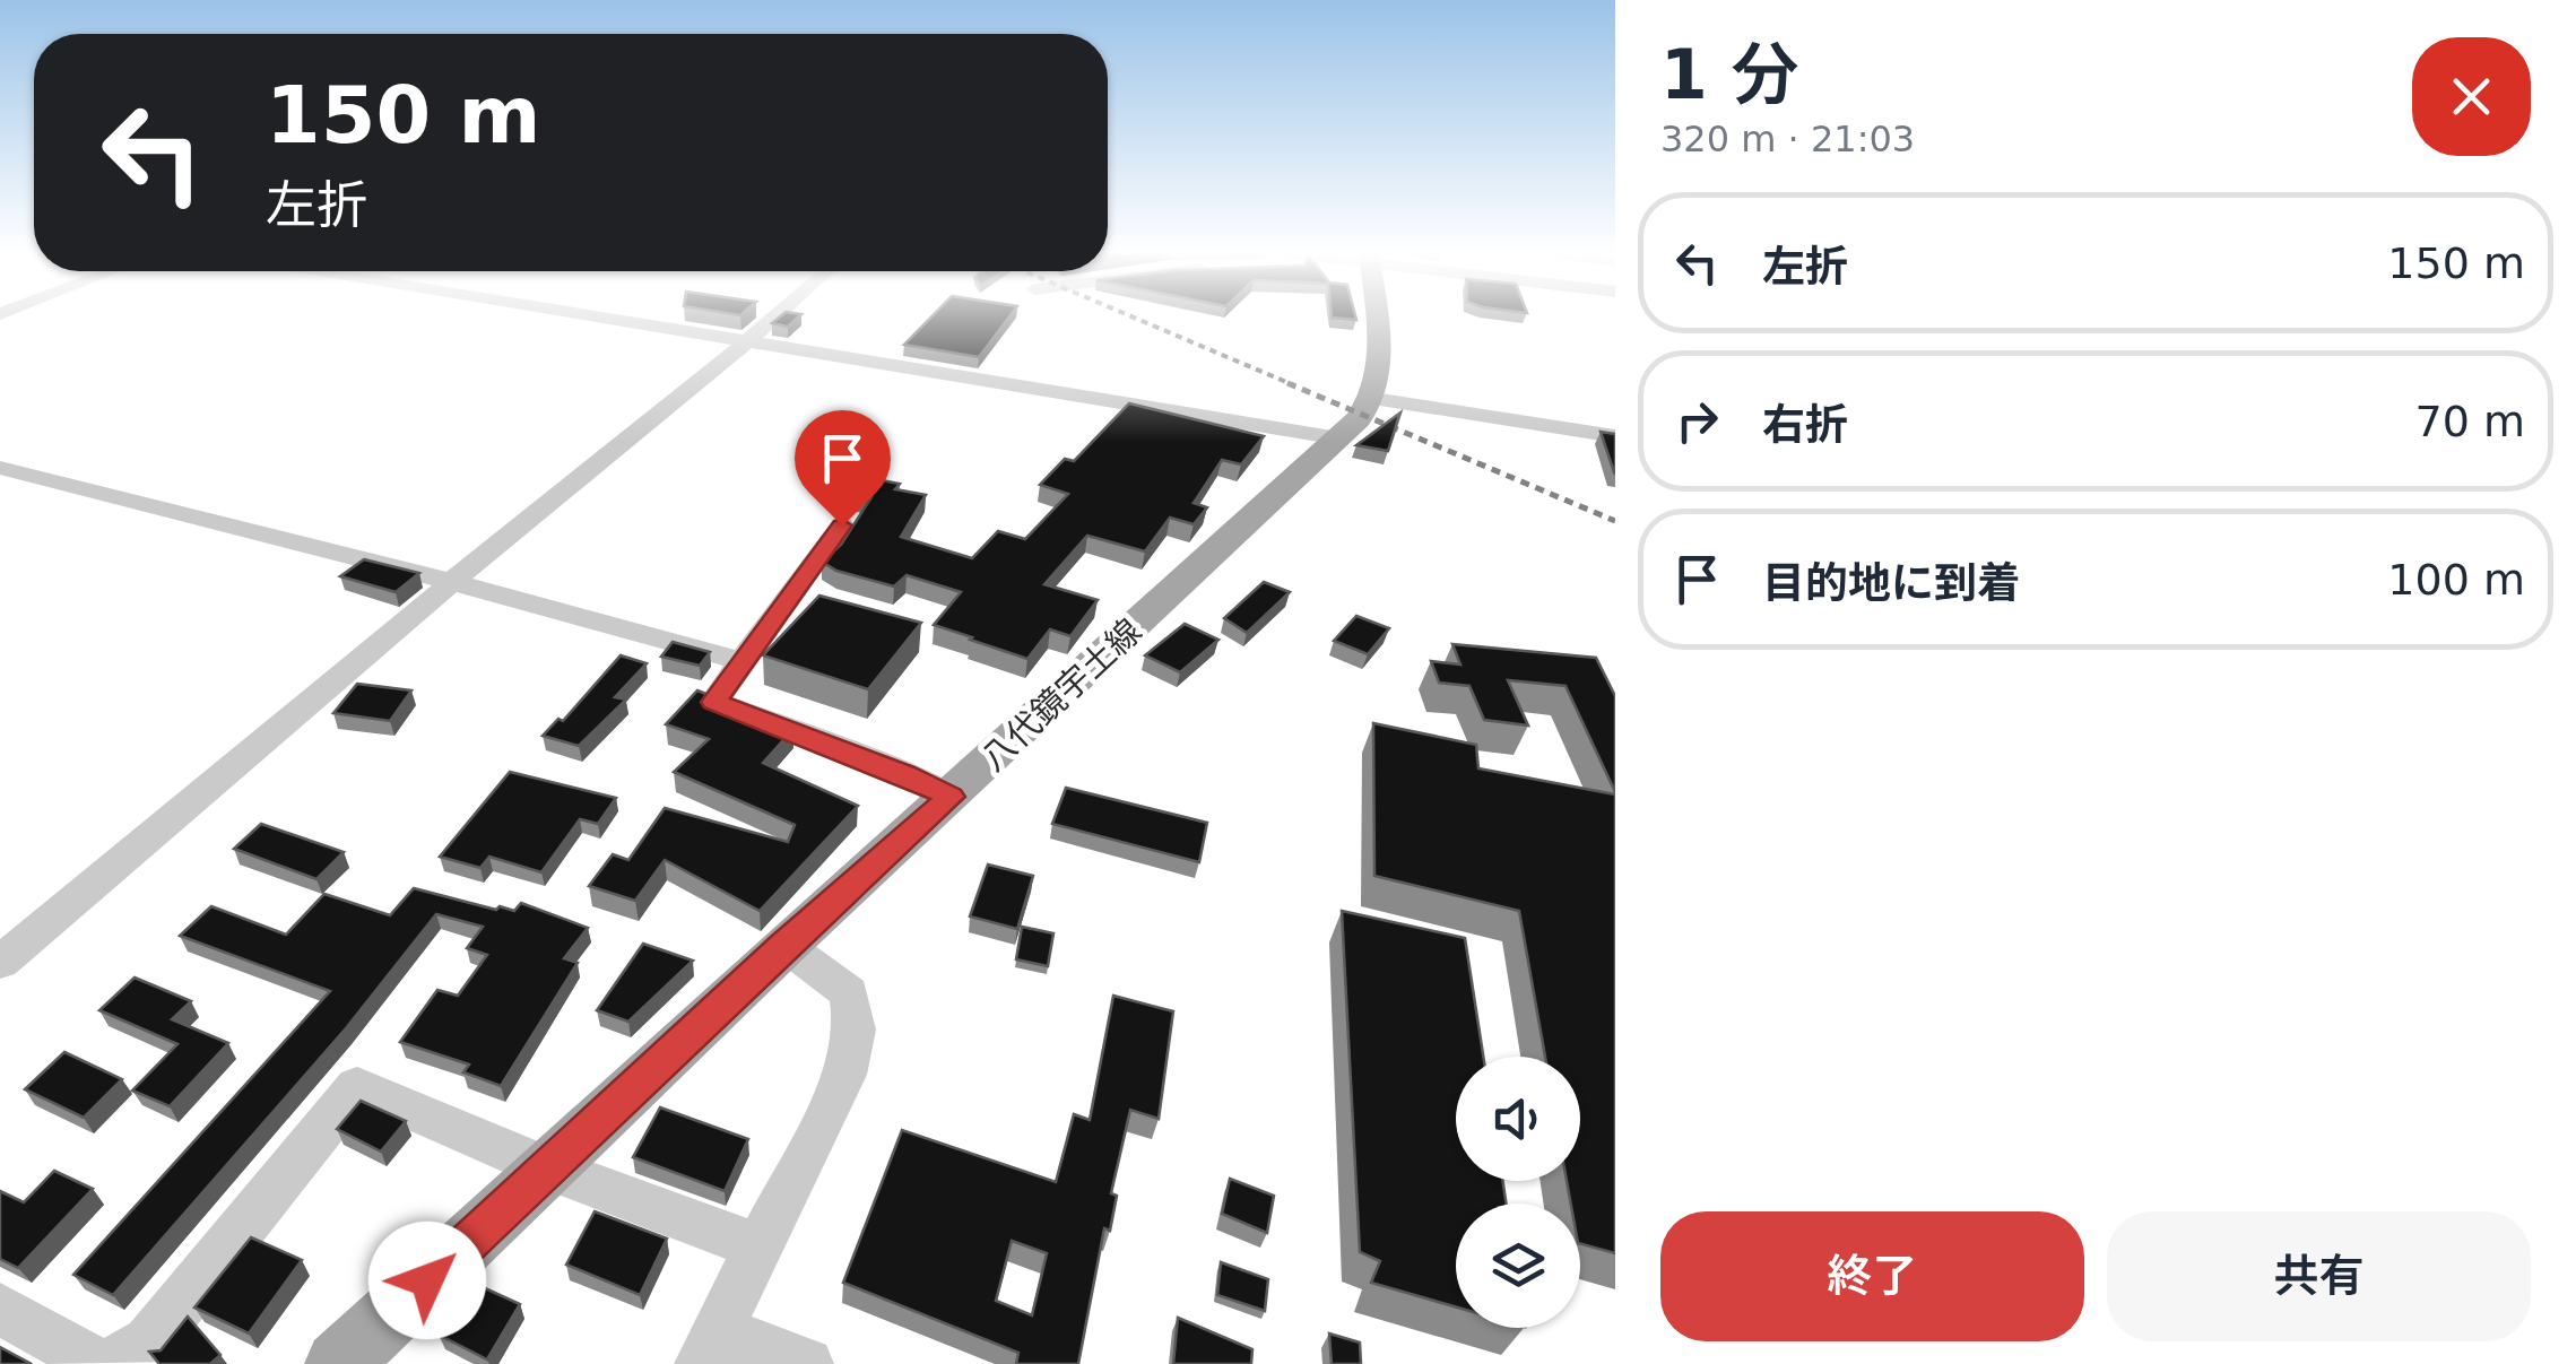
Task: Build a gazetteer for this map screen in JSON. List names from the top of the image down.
{
  "streets": {
    "main road": ["八代鏡宇土線"]
  },
  "page": {
    "heading": ["1 分", "320 m · 21:03"],
    "turn": ["150 m", "左折"],
    "list": [
      {
        "name": "左折",
        "value": "150 m"
      },
      {
        "name": "右折",
        "value": "70 m"
      },
      {
        "name": "目的地に到着",
        "value": "100 m"
      }
    ],
    "buttons": ["終了", "共有"]
  }
}
